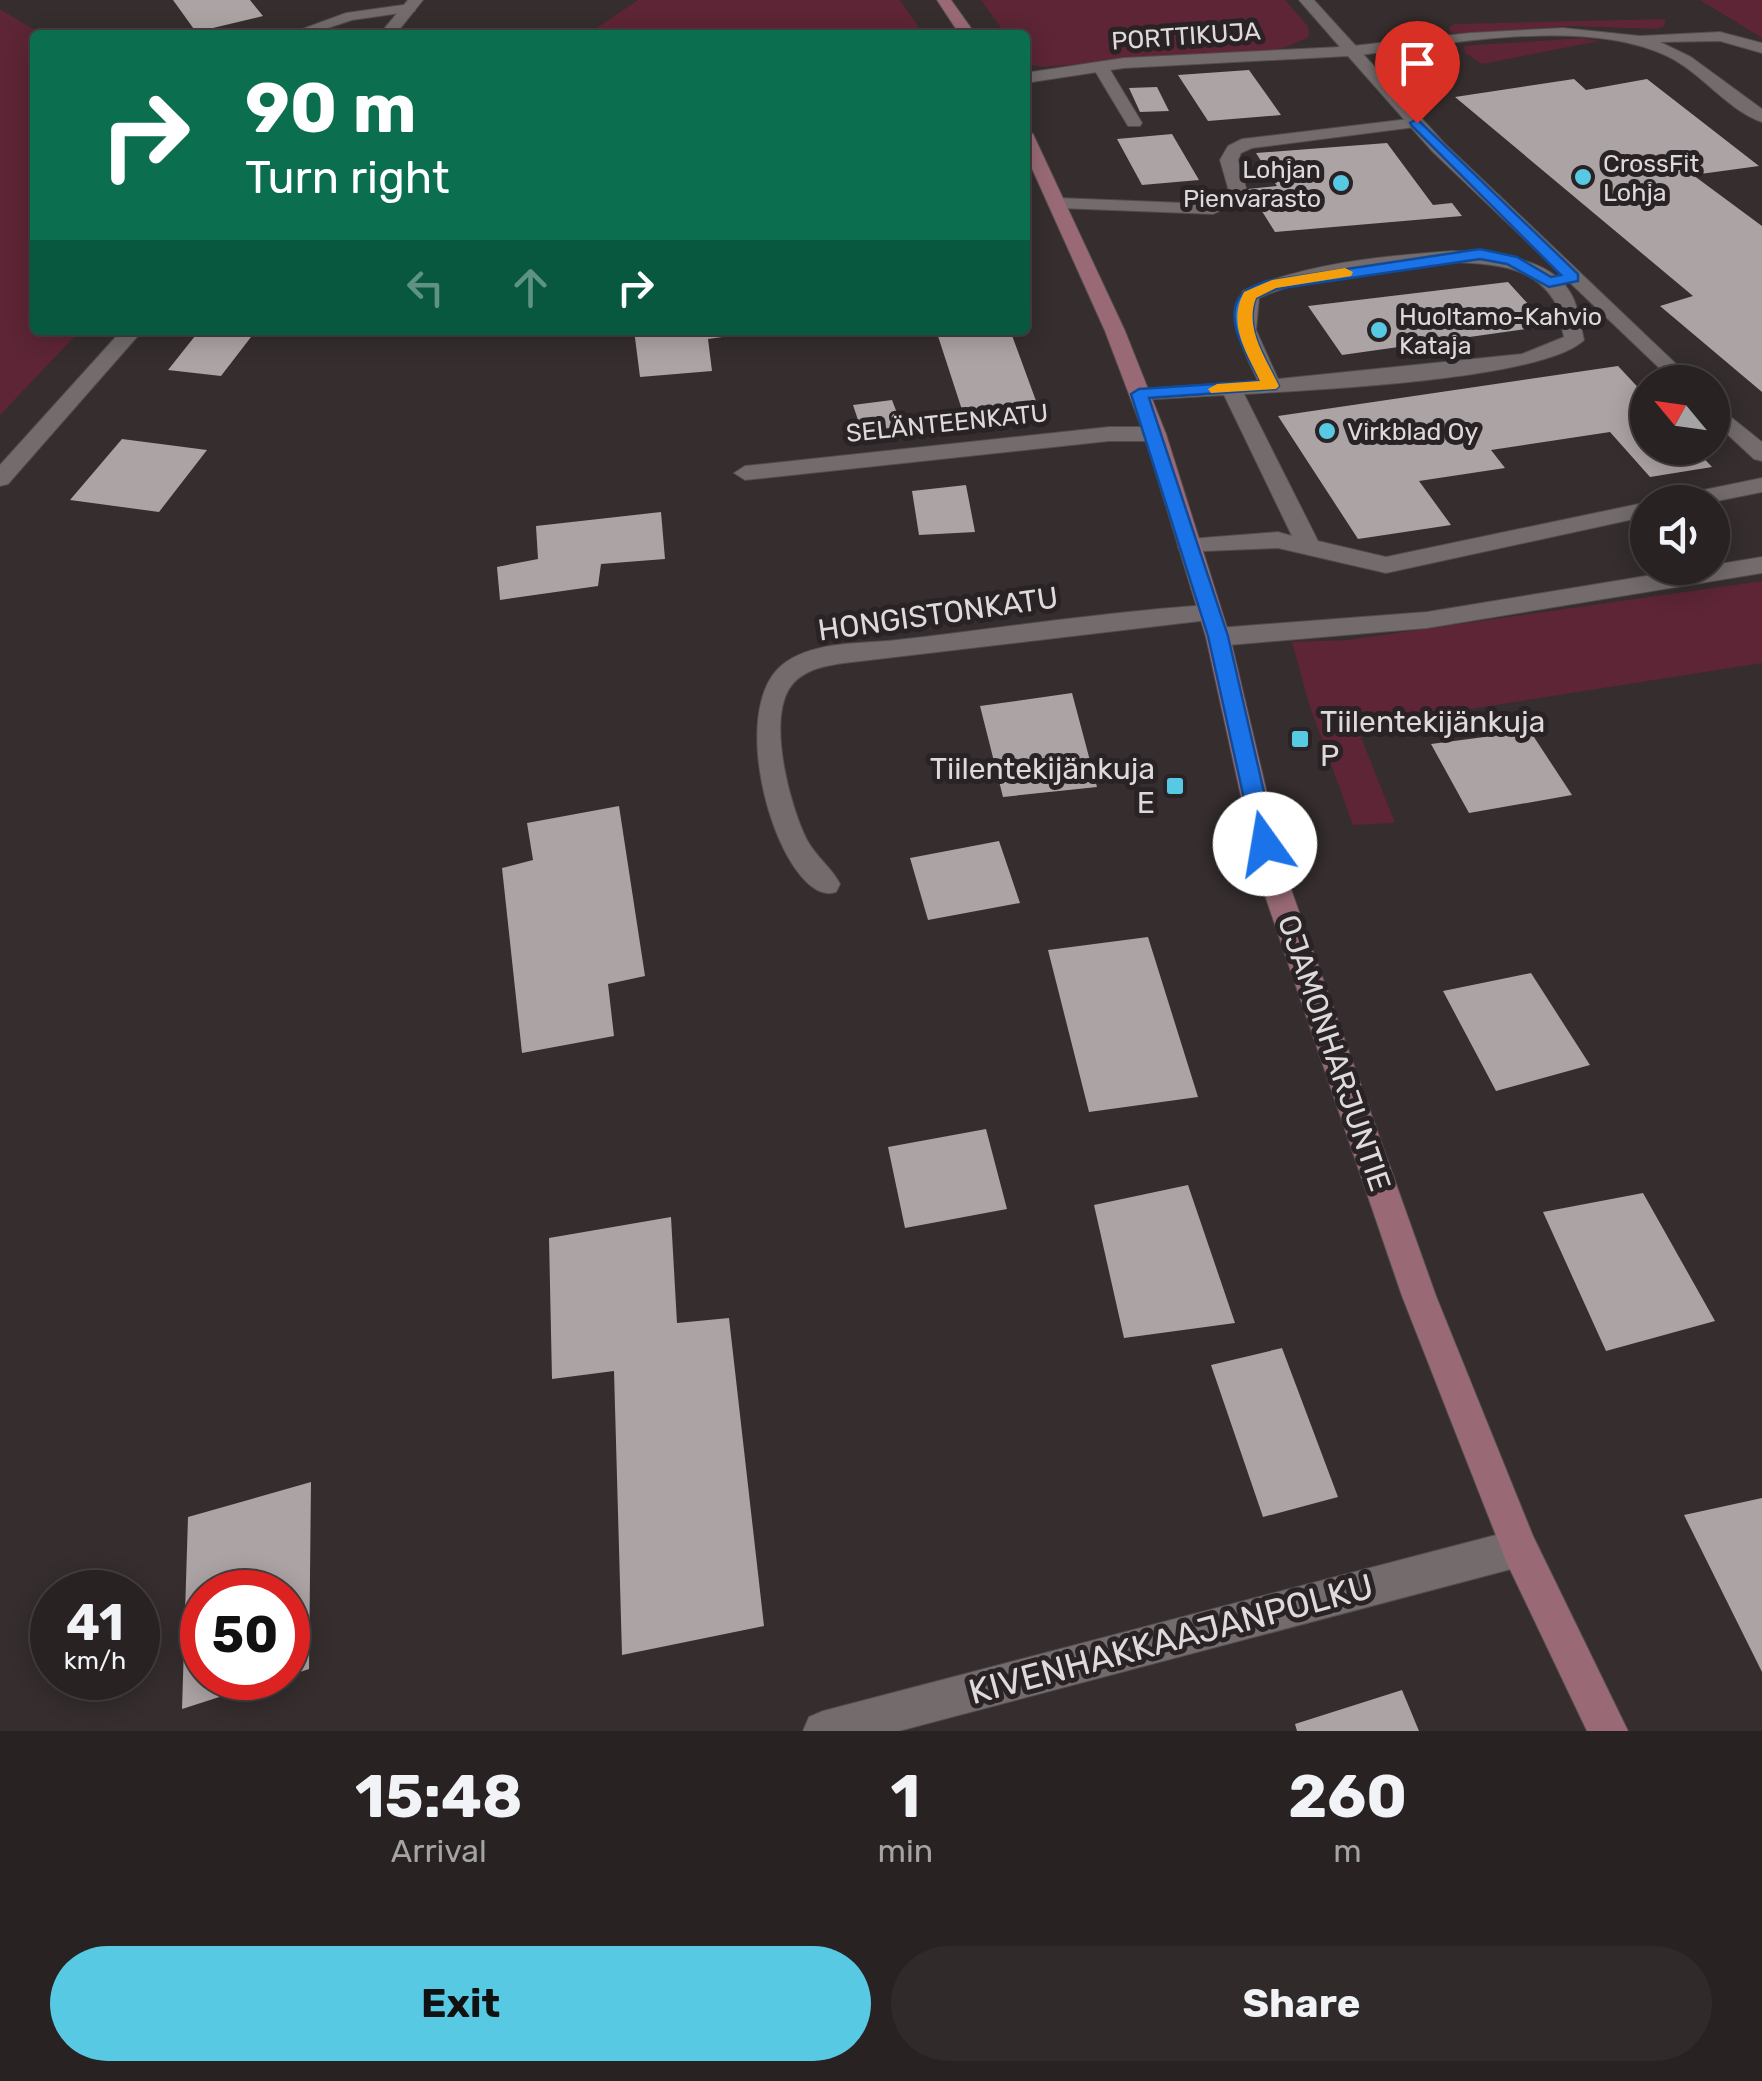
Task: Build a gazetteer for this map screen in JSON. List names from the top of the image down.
{
  "streets": {
    "main road": ["OJAMONHARJUNTIE"],
    "street": [
      "PORTTIKUJA",
      "SELÄNTEENKATU",
      "HONGISTONKATU",
      "KIVENHAKKAAJANPOLKU"
    ]
  },
  "crossings": [
    ["SELÄNTEENKATU", "OJAMONHARJUNTIE"],
    ["HONGISTONKATU", "OJAMONHARJUNTIE"],
    ["OJAMONHARJUNTIE", "KIVENHAKKAAJANPOLKU"]
  ],
  "places": {
    "other": [
      "CrossFit Lohja",
      "Lohjan Pienvarasto",
      "Huoltamo-Kahvio Kataja",
      "Virkblad Oy"
    ],
    "transit": ["Tiilentekijänkuja P", "Tiilentekijänkuja E"]
  },
  "north": "top left",
  "page": {
    "turn": ["90 m", "Turn right"],
    "speed": "41 km/h",
    "limit": "50",
    "eta": [
      "15:48",
      "Arrival",
      "1",
      "min",
      "260",
      "m"
    ],
    "buttons": ["Exit", "Share"]
  }
}
